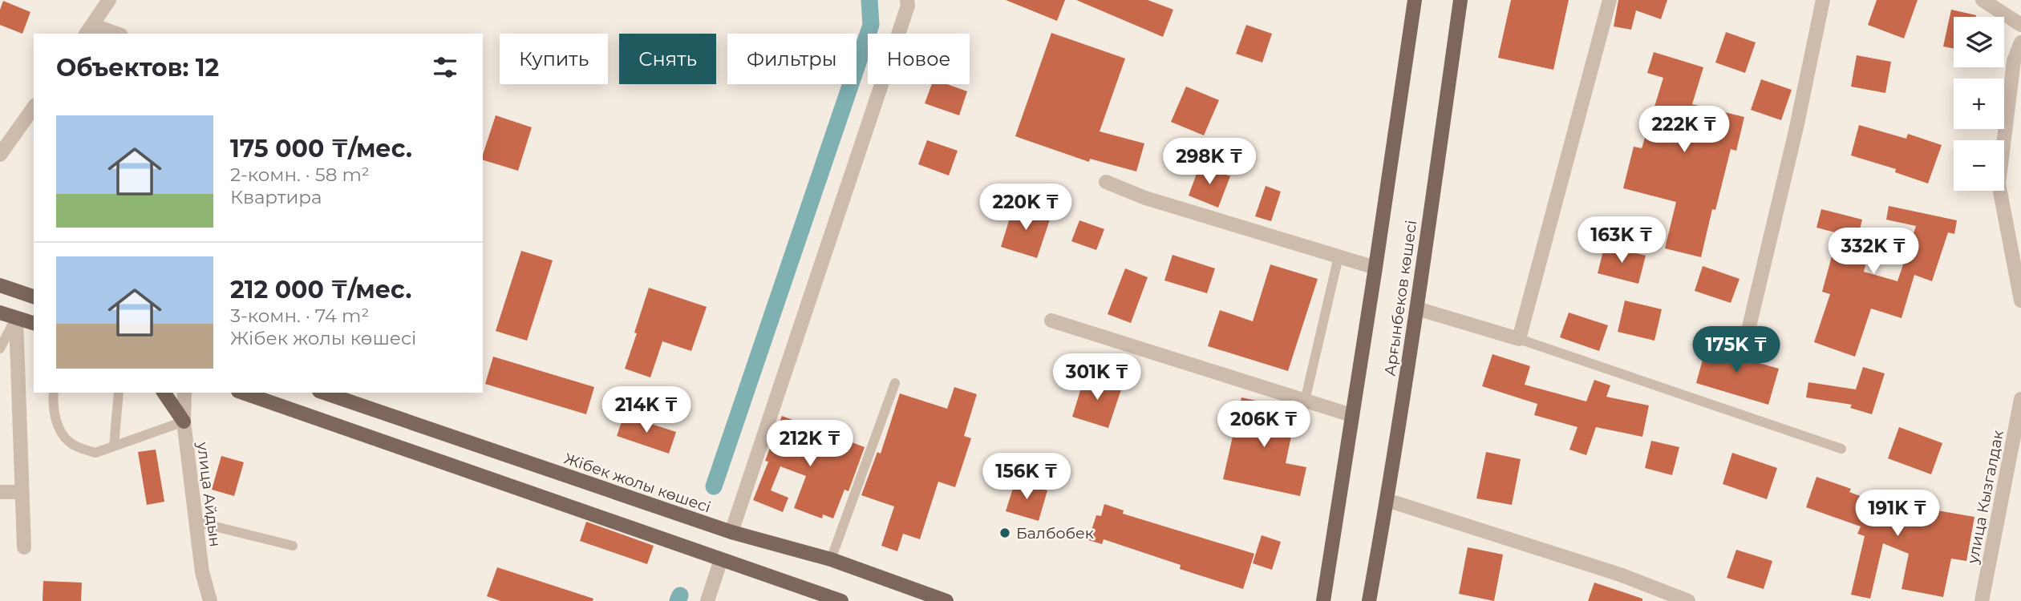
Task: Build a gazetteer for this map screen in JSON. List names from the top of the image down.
{
  "streets": {
    "main road": ["Арғынбеков көшесі", "Жібек жолы көшесі"],
    "street": ["улица Айдын", "улица Кызгалдак"]
  },
  "places": ["Балбобек"],
  "page": {
    "map_buttons": ["+", "−"],
    "chip": [
      "Купить",
      "Снять",
      "Фильтры",
      "Новое"
    ],
    "heading": "Объектов: 12",
    "list": [
      {
        "name": "175 000 ₸/мес.",
        "note": "2-комн. · 58 m² · Квартира"
      },
      {
        "name": "212 000 ₸/мес.",
        "note": "3-комн. · 74 m² · Жібек жолы көшесі"
      }
    ],
    "price": [
      "222K ₸",
      "298K ₸",
      "220K ₸",
      "163K ₸",
      "332K ₸",
      "175K ₸",
      "301K ₸",
      "214K ₸",
      "206K ₸",
      "212K ₸",
      "156K ₸",
      "191K ₸"
    ]
  }
}
